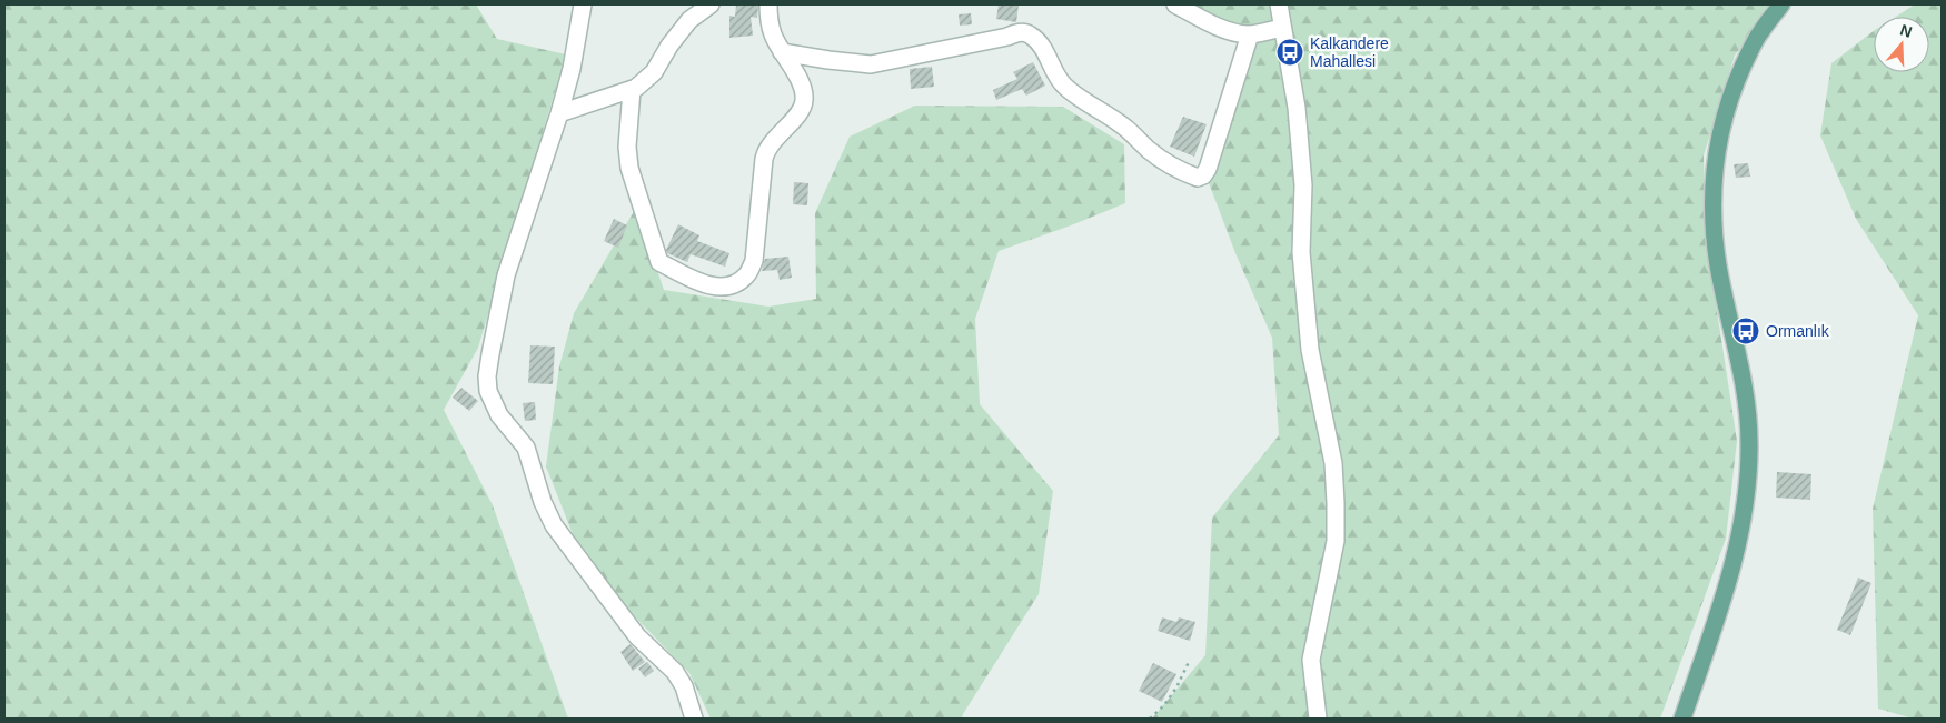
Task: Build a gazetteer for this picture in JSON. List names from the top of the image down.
{
  "places": {
    "bus stop": ["Kalkandere Mahallesi", "Ormanlık"]
  },
  "north": "top"
}
